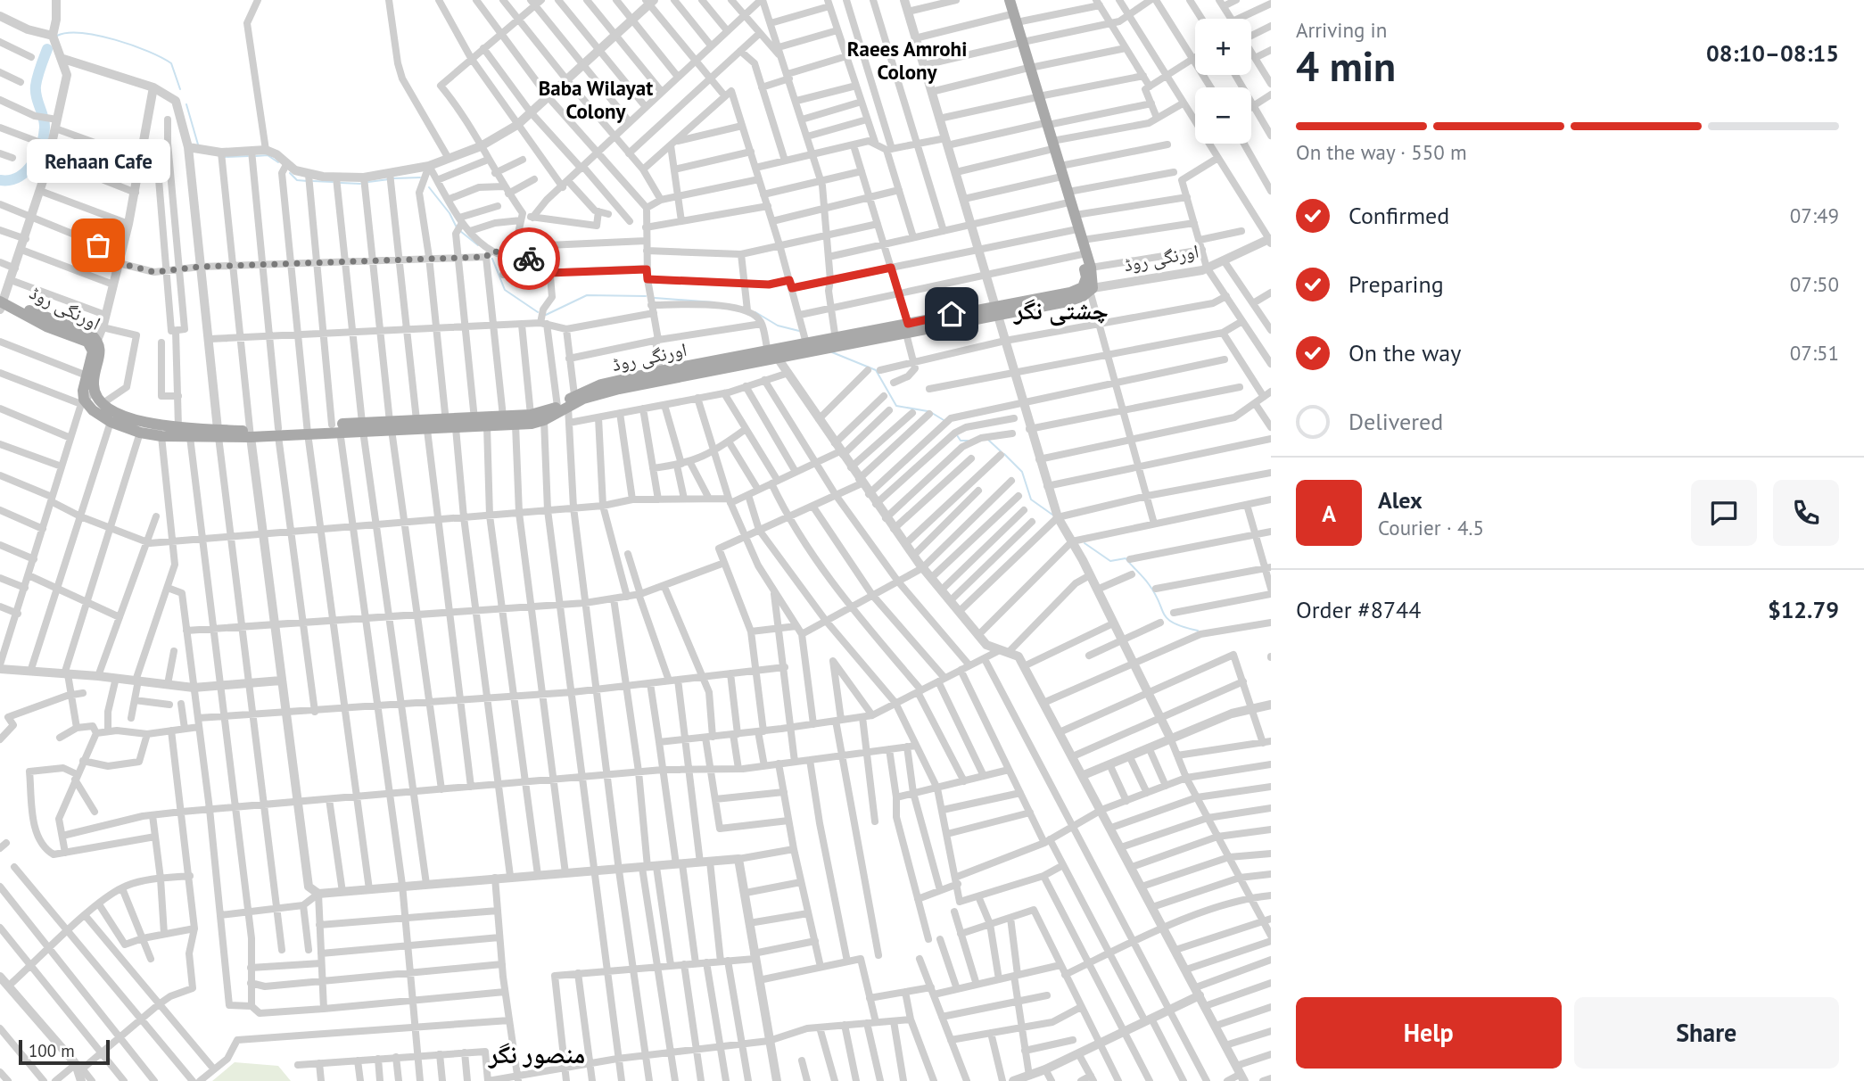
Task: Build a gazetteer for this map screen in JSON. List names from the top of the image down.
{
  "streets": {
    "main road": ["اورنگی روڈ"]
  },
  "districts": [
    "Raees Amrohi Colony",
    "Baba Wilayat Colony",
    "چشتی نگر",
    "منصور نگر"
  ],
  "places": ["Rehaan Cafe"],
  "scale_bar": "100 m",
  "page": {
    "heading": ["4 min", "Arriving in", "08:10–08:15"],
    "panel": [
      "Alex",
      "Courier · 4.5",
      "Order #8744",
      "$12.79"
    ],
    "map_buttons": ["+", "−"],
    "bar": "On the way · 550 m",
    "bubble": "Rehaan Cafe",
    "list": [
      ["Confirmed", "07:49"],
      ["Preparing", "07:50"],
      ["On the way", "07:51"],
      "Delivered"
    ],
    "round": "A",
    "buttons": ["Help", "Share"],
    "scale": "100 m"
  }
}
